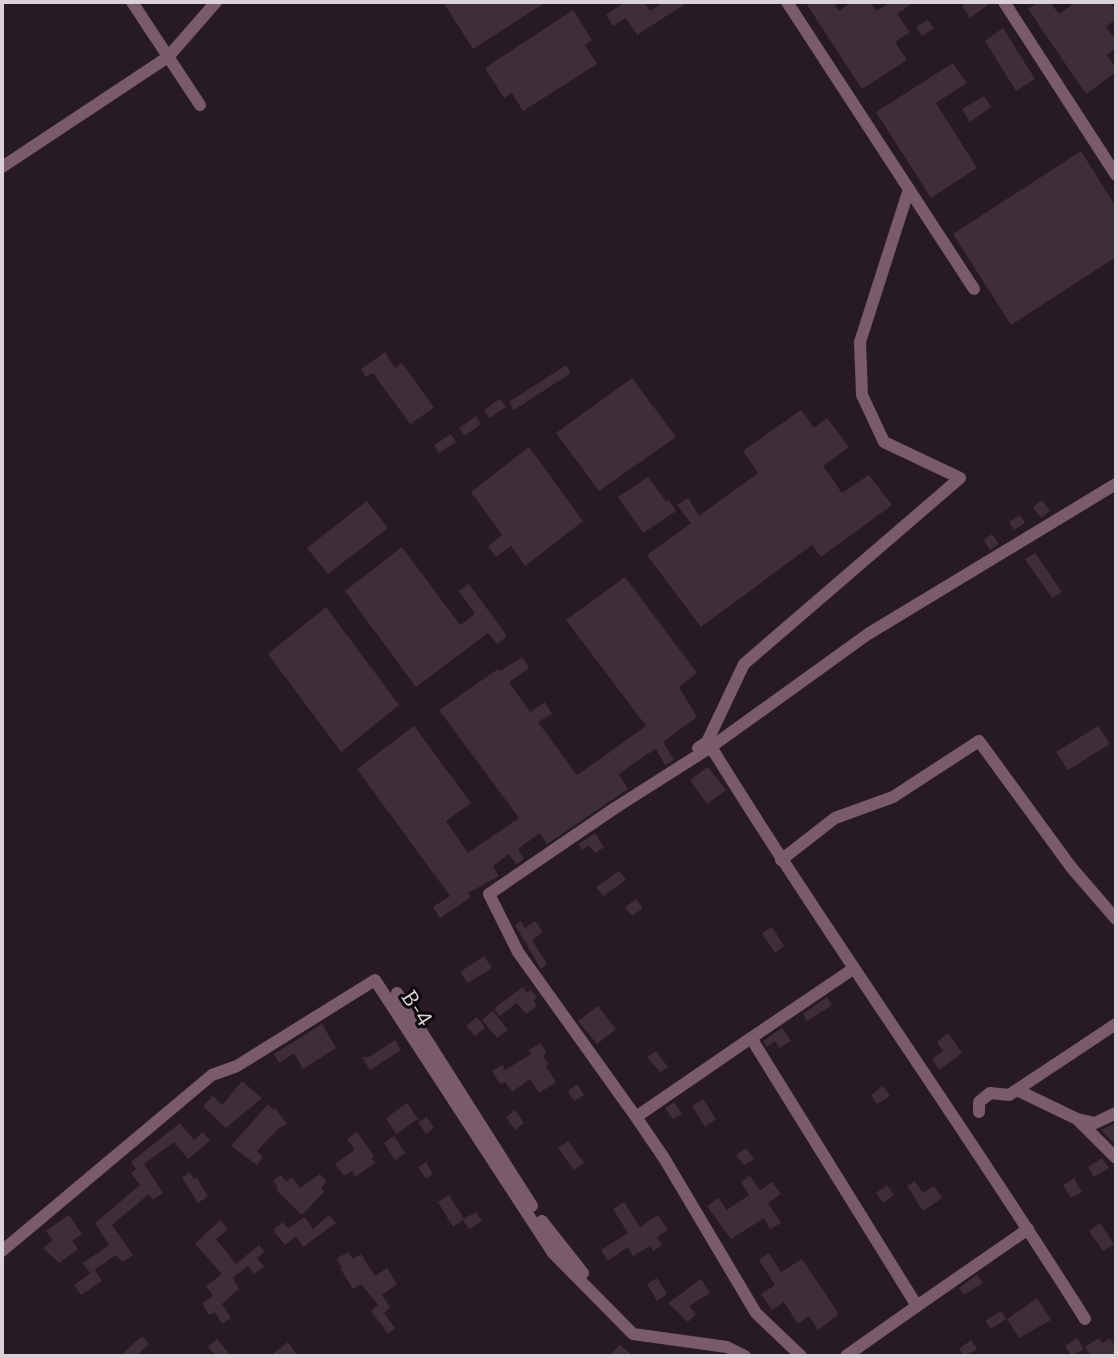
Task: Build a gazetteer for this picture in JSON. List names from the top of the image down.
{
  "streets": {
    "street": ["B-4"]
  }
}
